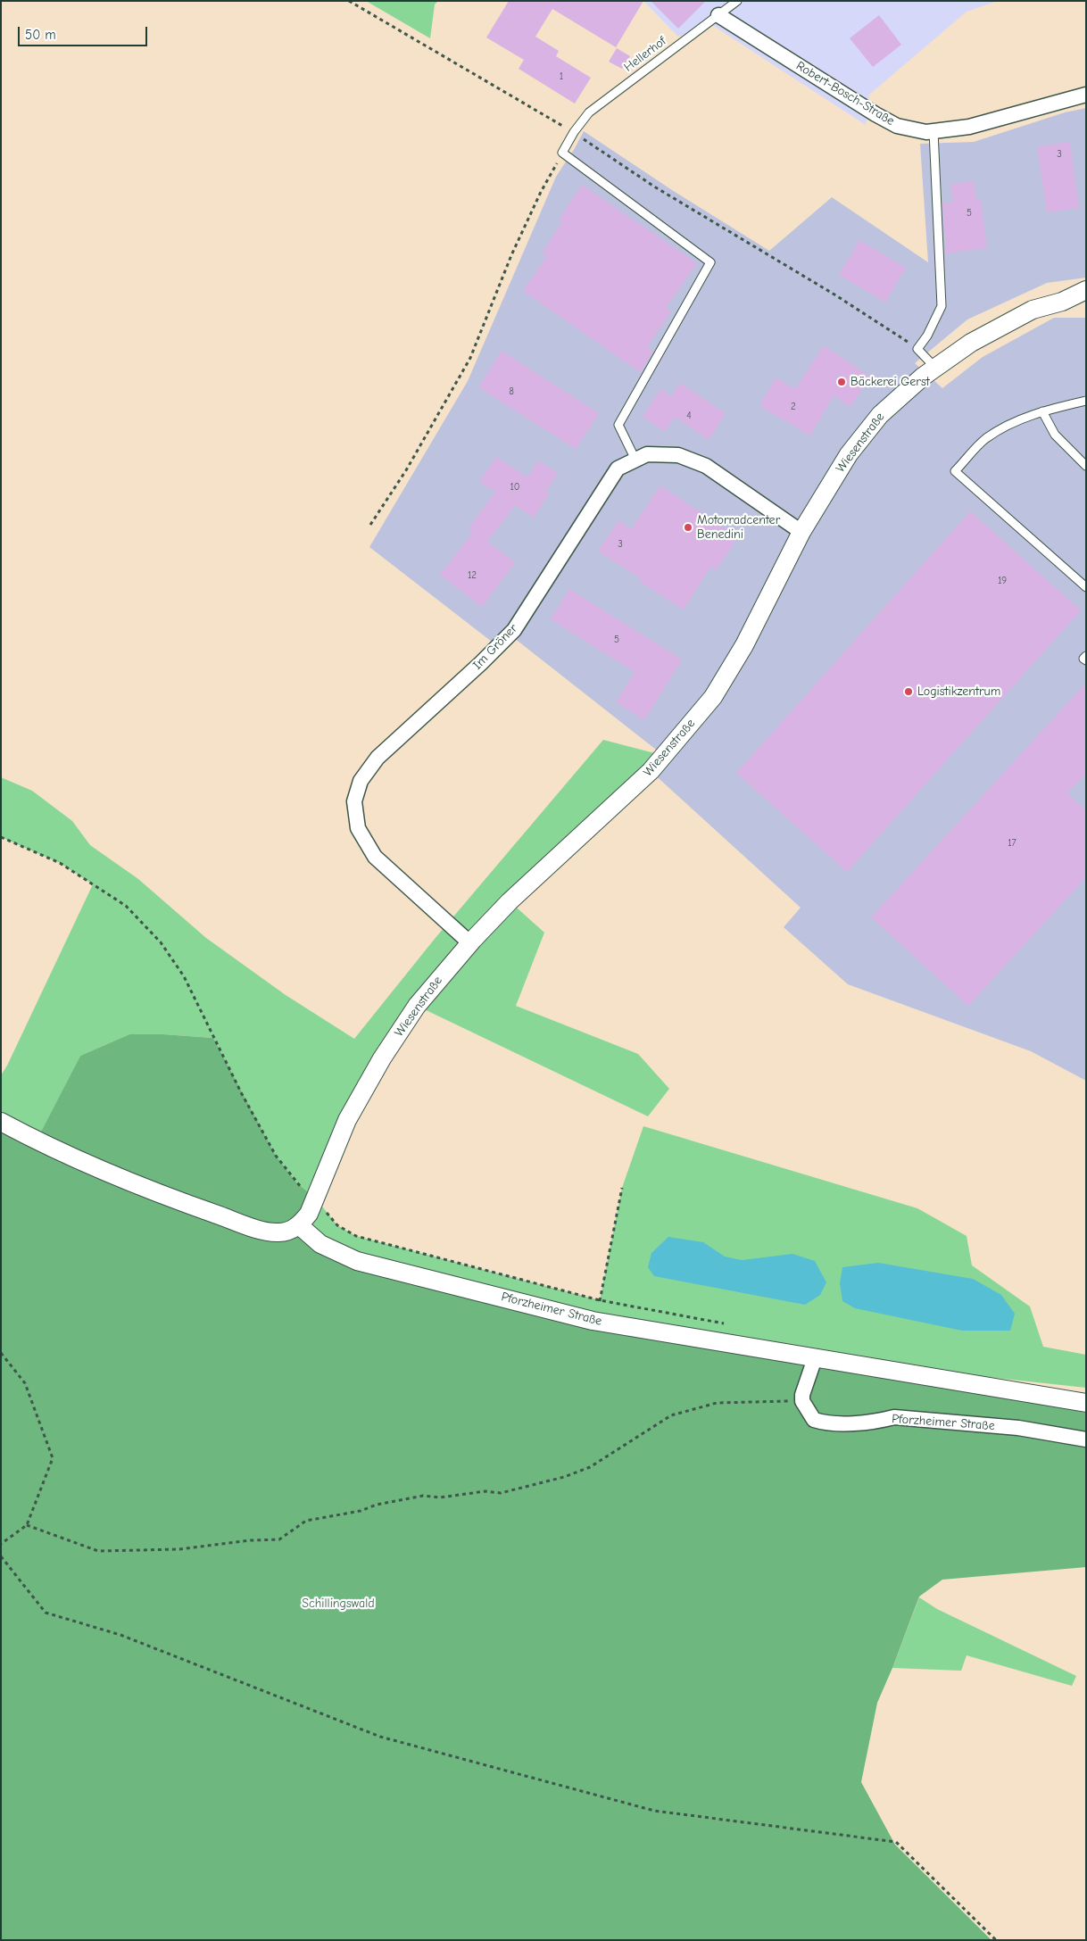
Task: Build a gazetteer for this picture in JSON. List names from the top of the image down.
{
  "streets": {
    "street": [
      "Robert-Bosch-Straße",
      "Wiesenstraße",
      "Im Gröner",
      "Pforzheimer Straße"
    ],
    "lane": ["Hellerhof"]
  },
  "crossings": [
    ["Hellerhof", "Robert-Bosch-Straße"],
    ["Wiesenstraße", "Im Gröner"],
    ["Wiesenstraße", "Pforzheimer Straße"]
  ],
  "parks": ["Schillingswald"],
  "places": ["Bäckerei Gerst", "Motorradcenter Benedini", "Logistikzentrum"],
  "house_numbers": [
    "1",
    "3",
    "5",
    "8",
    "2",
    "4",
    "10",
    "3",
    "12",
    "19",
    "5",
    "17"
  ],
  "scale_bar": "50 m"
}
